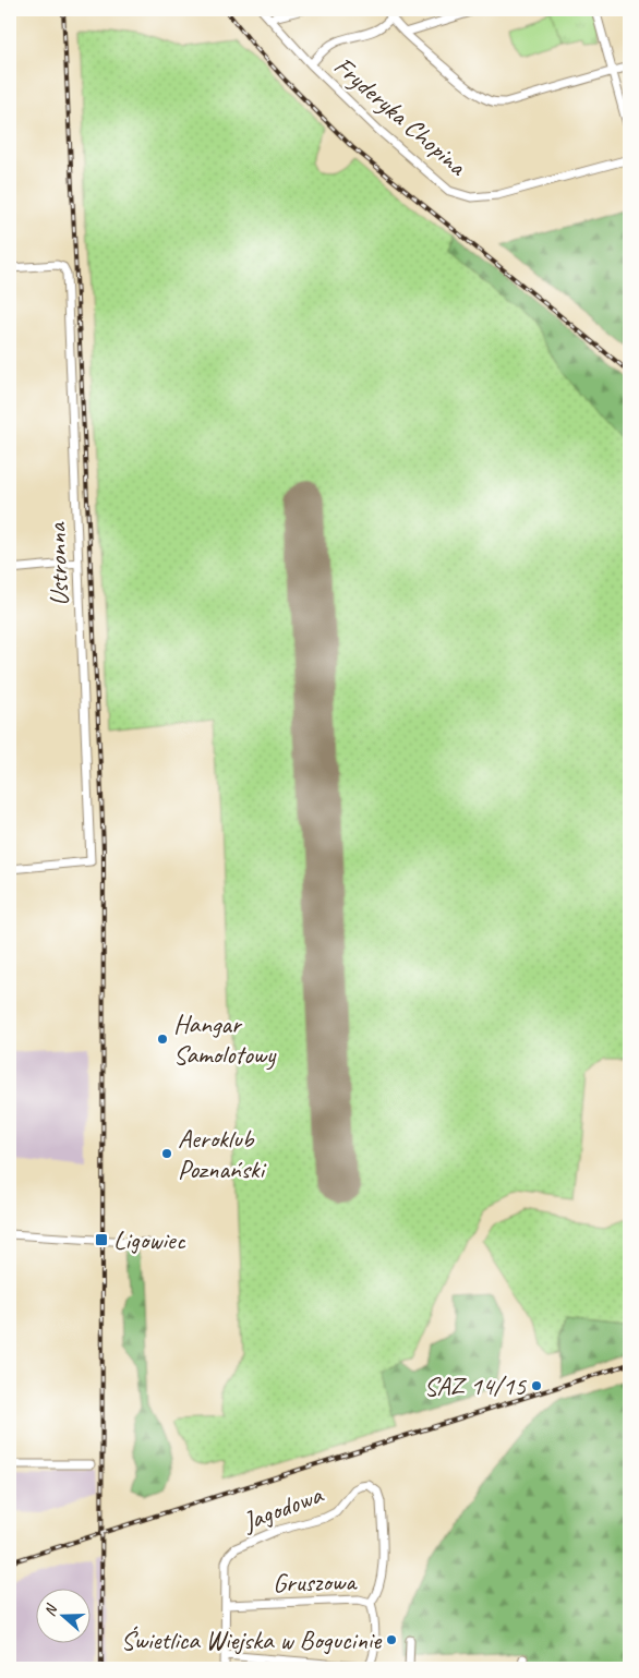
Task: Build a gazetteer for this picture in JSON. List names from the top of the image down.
{
  "streets": {
    "street": [
      "Fryderyka Chopina",
      "Ustronna",
      "Jagodowa",
      "Gruszowa"
    ]
  },
  "crossings": [
    ["Jagodowa", "Gruszowa"]
  ],
  "places": {
    "other": [
      "Hangar Samolotowy",
      "Aeroklub Poznański",
      "SAZ 14/15",
      "Świetlica Wiejska w Bogucinie"
    ],
    "transit": ["Ligowiec"]
  },
  "north": "left"
}
